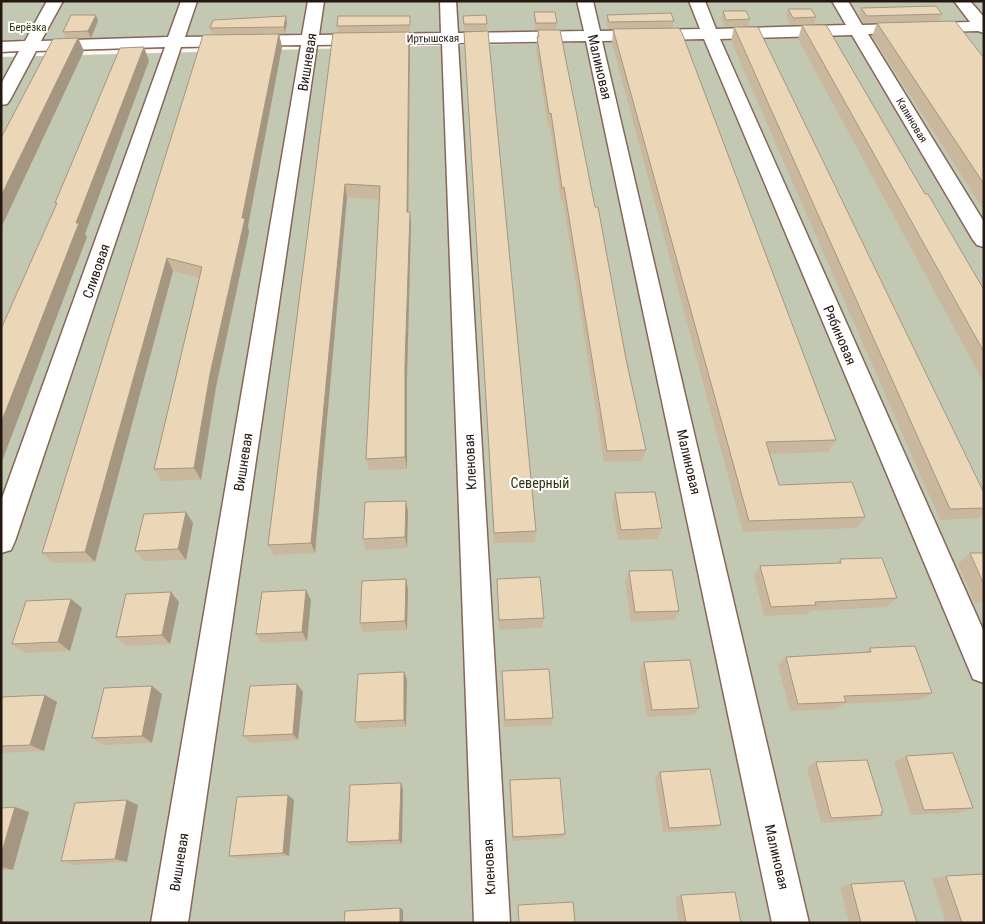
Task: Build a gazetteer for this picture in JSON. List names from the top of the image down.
{
  "streets": {
    "street": [
      "Иртышская",
      "Вишневая",
      "Малиновая",
      "Калиновая",
      "Сливовая",
      "Рябиновая",
      "Кленовая"
    ]
  },
  "crossings": [
    ["Иртышская", "Вишневая"],
    ["Иртышская", "Малиновая"],
    ["Иртышская", "Калиновая"],
    ["Иртышская", "Сливовая"],
    ["Иртышская", "Рябиновая"],
    ["Иртышская", "Кленовая"]
  ],
  "parks": ["Берёзка", "Северный"]
}
